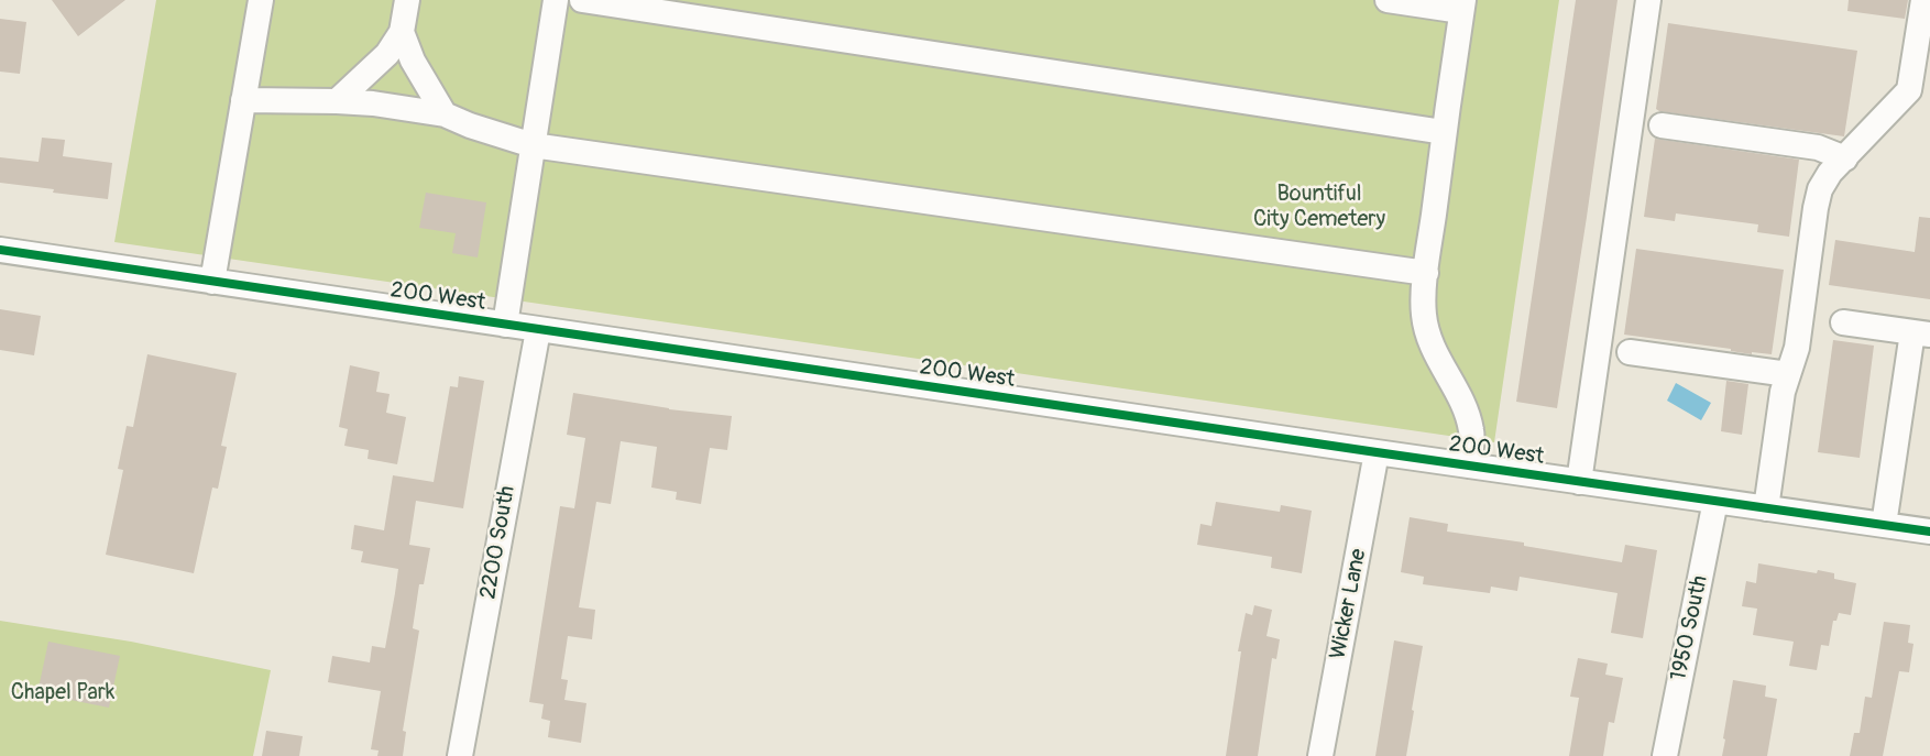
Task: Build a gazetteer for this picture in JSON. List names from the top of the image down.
{
  "streets": {
    "street": [
      "200 West",
      "2200 South",
      "Wicker Lane",
      "1950 South"
    ]
  },
  "crossings": [
    ["200 West", "2200 South"],
    ["200 West", "Wicker Lane"],
    ["200 West", "1950 South"]
  ],
  "parks": ["Bountiful City Cemetery", "Chapel Park"]
}
